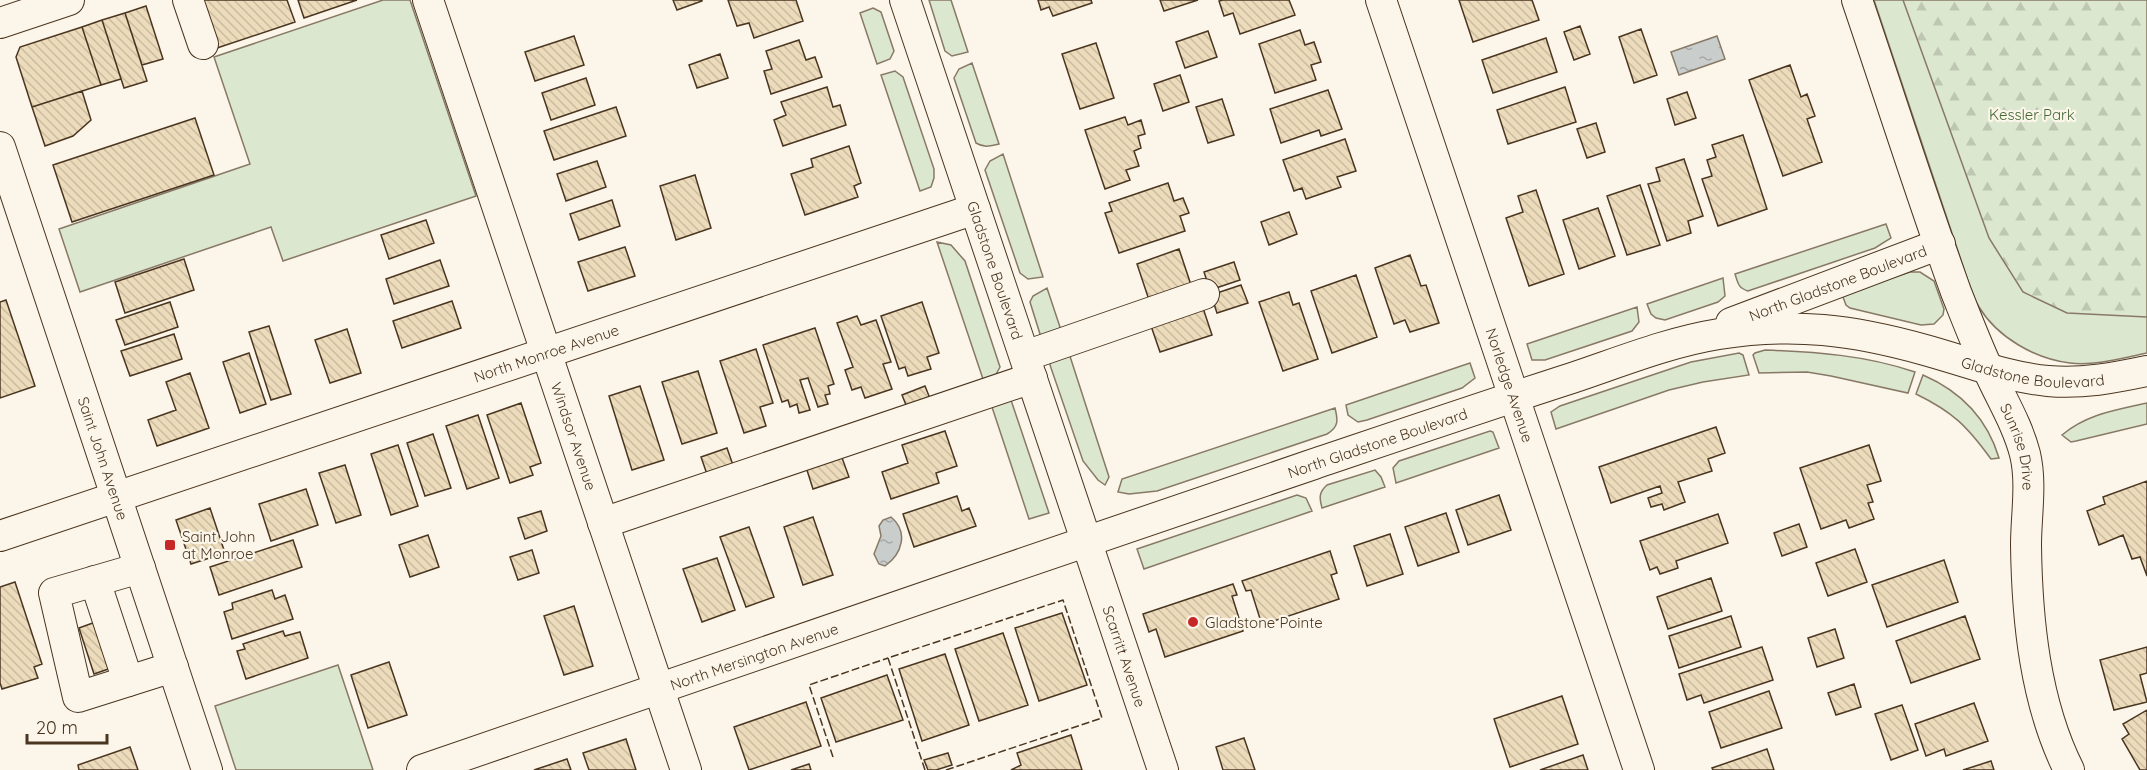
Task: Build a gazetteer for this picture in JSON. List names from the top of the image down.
{
  "streets": {
    "street": [
      "Gladstone Boulevard",
      "North Gladstone Boulevard",
      "North Monroe Avenue",
      "Norledge Avenue",
      "Windsor Avenue",
      "Sunrise Drive",
      "Saint John Avenue",
      "Scarritt Avenue",
      "North Mersington Avenue"
    ]
  },
  "crossings": [
    ["Gladstone Boulevard", "North Gladstone Boulevard"],
    ["Gladstone Boulevard", "North Monroe Avenue"],
    ["Gladstone Boulevard", "Sunrise Drive"],
    ["Gladstone Boulevard", "Scarritt Avenue"],
    ["Gladstone Boulevard", "North Mersington Avenue"],
    ["North Gladstone Boulevard", "Norledge Avenue"],
    ["North Gladstone Boulevard", "Sunrise Drive"],
    ["North Gladstone Boulevard", "Scarritt Avenue"],
    ["North Gladstone Boulevard", "North Mersington Avenue"],
    ["North Monroe Avenue", "Windsor Avenue"],
    ["North Monroe Avenue", "Saint John Avenue"],
    ["Windsor Avenue", "North Mersington Avenue"],
    ["Scarritt Avenue", "North Mersington Avenue"]
  ],
  "parks": ["Kessler Park"],
  "places": {
    "transit": ["Saint John at Monroe"],
    "other": ["Gladstone Pointe"]
  },
  "scale_bar": "20 m"
}
